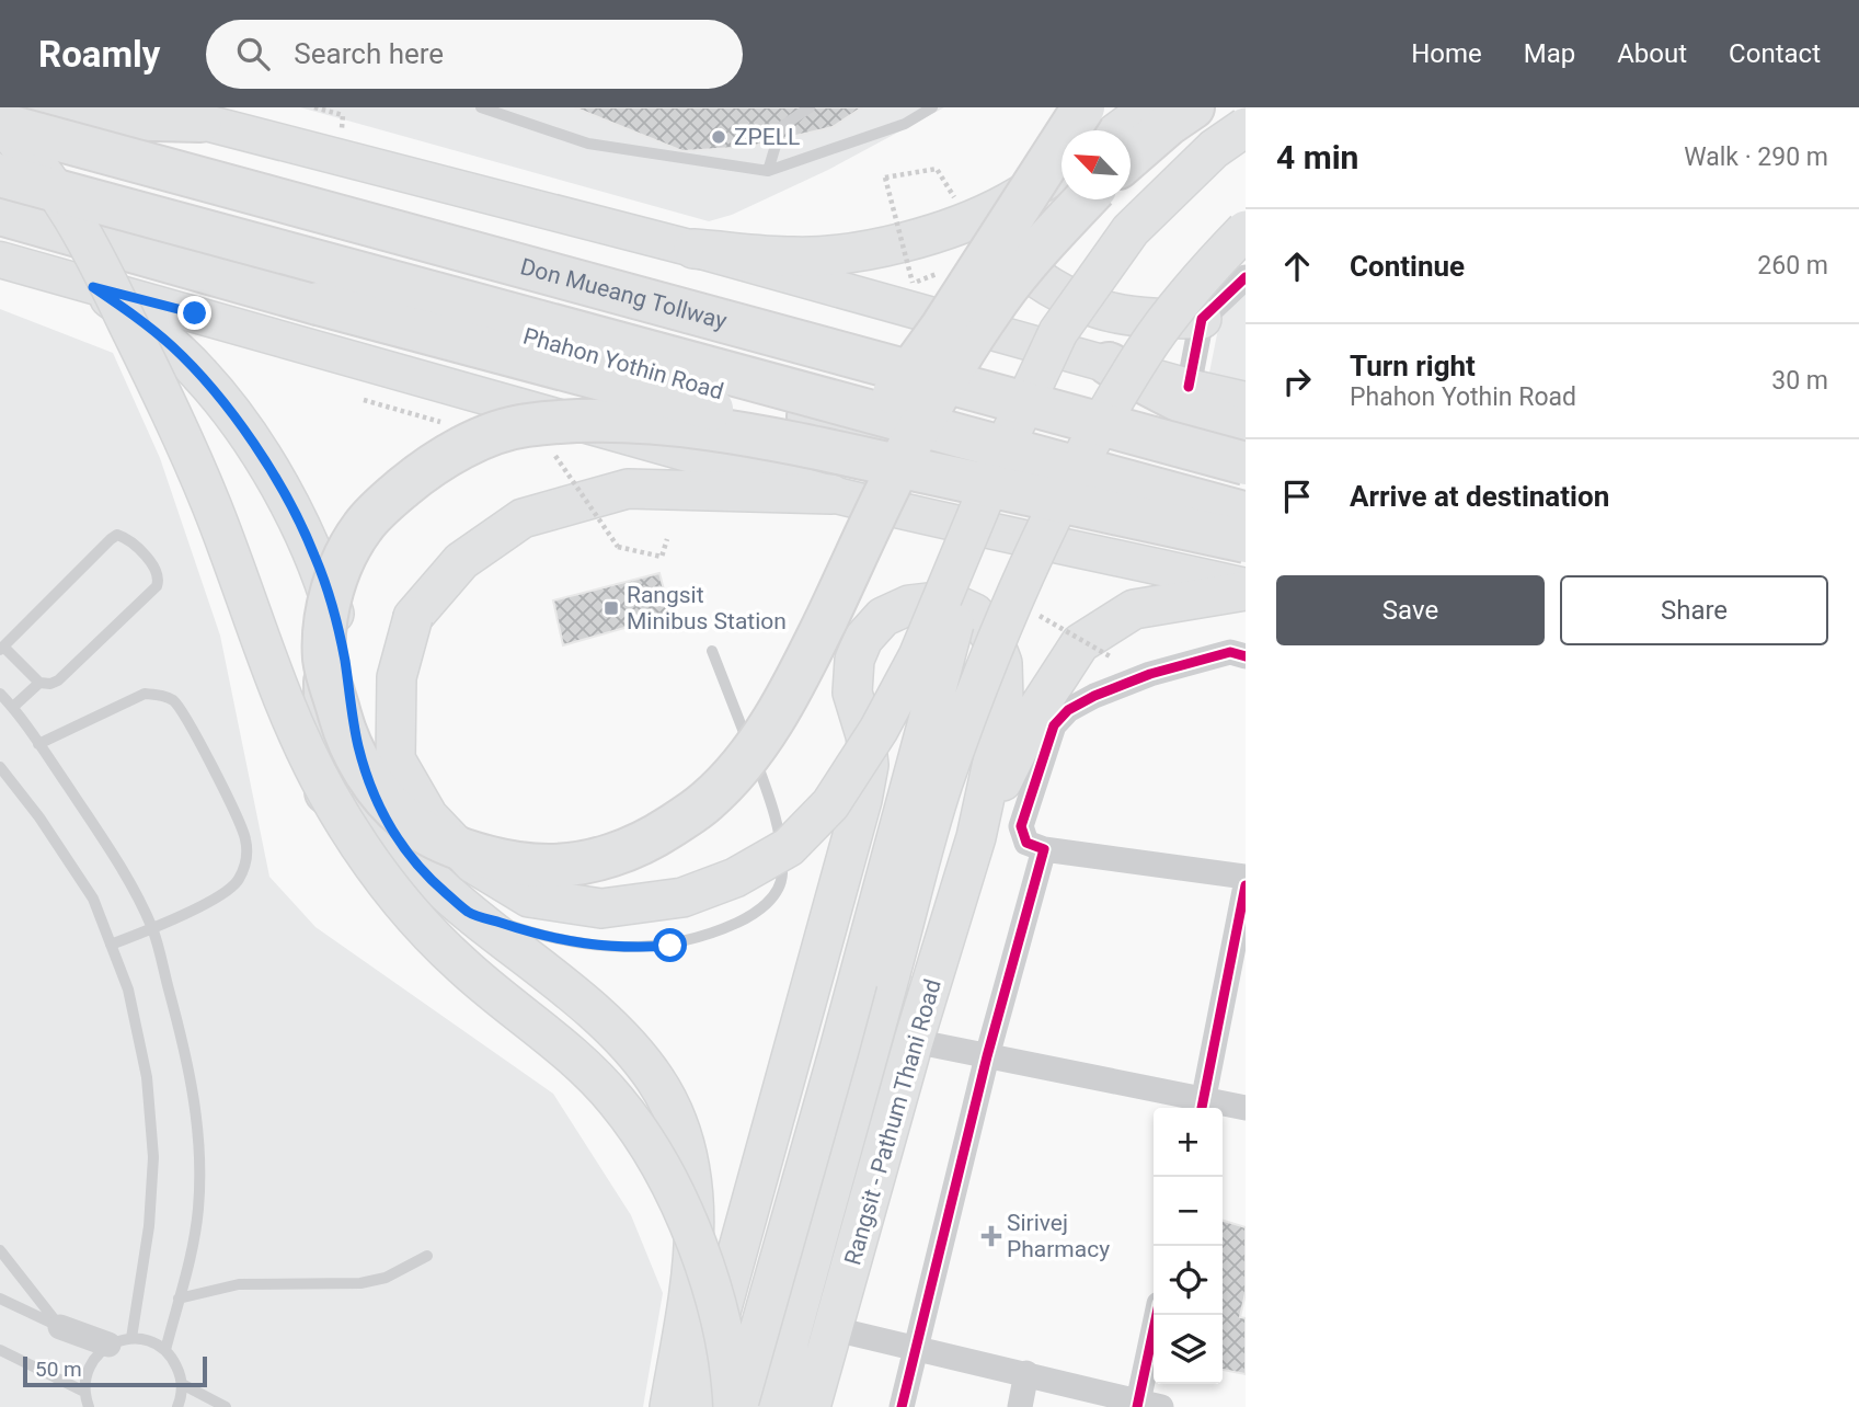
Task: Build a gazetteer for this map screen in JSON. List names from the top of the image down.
{
  "streets": {
    "highway": ["Don Mueang Tollway", "Phahon Yothin Road"],
    "main road": ["Rangsit - Pathum Thani Road"]
  },
  "places": {
    "other": ["ZPELL"],
    "transit": ["Rangsit Minibus Station"],
    "health": ["Sirivej Pharmacy"]
  },
  "scale_bar": "50 m",
  "north": "top left",
  "page": {
    "header": "Roamly",
    "search": "Search here",
    "nav": [
      "Home",
      "Map",
      "About",
      "Contact"
    ],
    "heading": ["4 min", "Walk · 290 m"],
    "list": [
      ["Continue", "260 m"],
      ["Turn right", "Phahon Yothin Road", "30 m"],
      "Arrive at destination"
    ],
    "buttons": ["Save", "Share"],
    "map_buttons": ["+", "−"],
    "scale": "50 m"
  }
}
